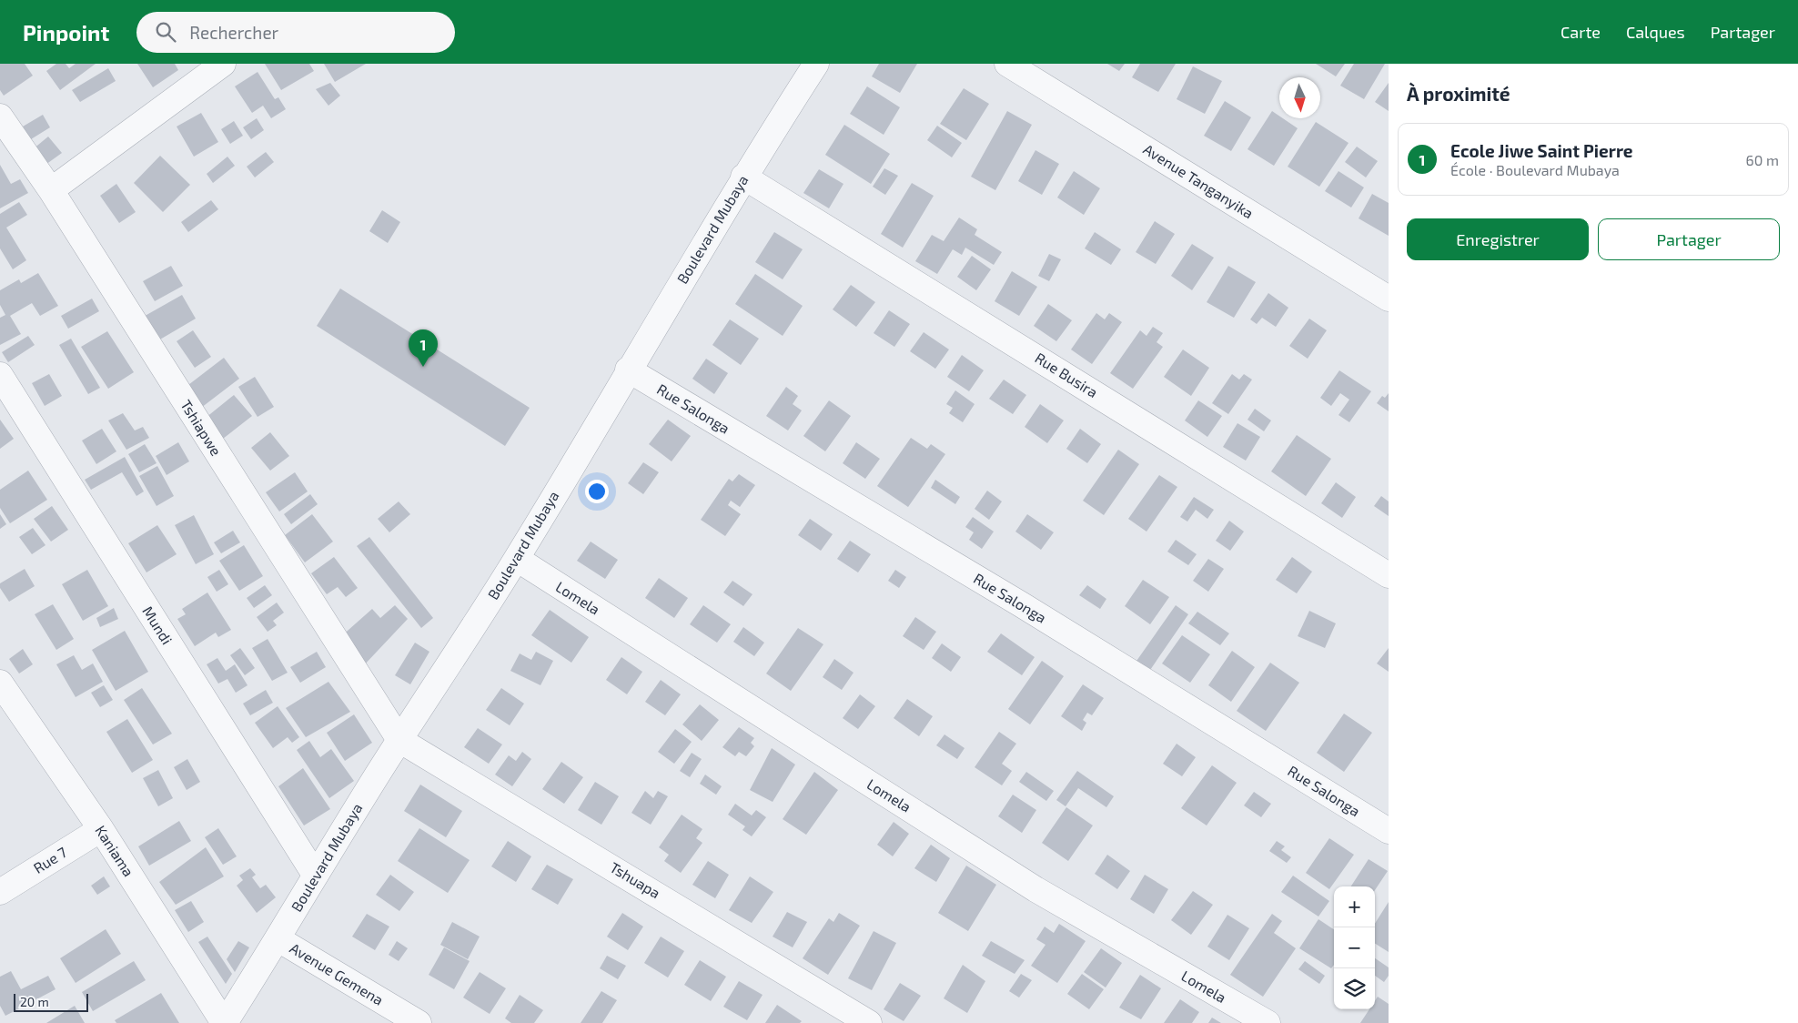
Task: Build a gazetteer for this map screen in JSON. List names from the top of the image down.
{
  "streets": {
    "street": [
      "Avenue Tanganyika",
      "Boulevard Mubaya",
      "Rue Busira",
      "Rue Salonga",
      "Tshiapwe",
      "Lomela",
      "Mundi",
      "Kaniama",
      "Rue 7",
      "Tshuapa",
      "Avenue Gemena"
    ]
  },
  "crossings": [
    ["Boulevard Mubaya", "Rue Busira"],
    ["Boulevard Mubaya", "Rue Salonga"],
    ["Boulevard Mubaya", "Tshiapwe"],
    ["Boulevard Mubaya", "Lomela"],
    ["Boulevard Mubaya", "Mundi"],
    ["Boulevard Mubaya", "Kaniama"],
    ["Boulevard Mubaya", "Tshuapa"],
    ["Boulevard Mubaya", "Avenue Gemena"],
    ["Tshiapwe", "Tshuapa"],
    ["Kaniama", "Rue 7"]
  ],
  "scale_bar": "20 m",
  "north": "bottom",
  "page": {
    "header": "Pinpoint",
    "search": "Rechercher",
    "nav": ["Carte", "Calques", "Partager"],
    "heading": "À proximité",
    "list": [
      {
        "mark": "1",
        "name": "Ecole Jiwe Saint Pierre",
        "note": "École · Boulevard Mubaya",
        "value": "60 m"
      }
    ],
    "buttons": ["Enregistrer", "Partager"],
    "pins": "1",
    "map_buttons": ["+", "−"],
    "scale": "20 m"
  }
}
